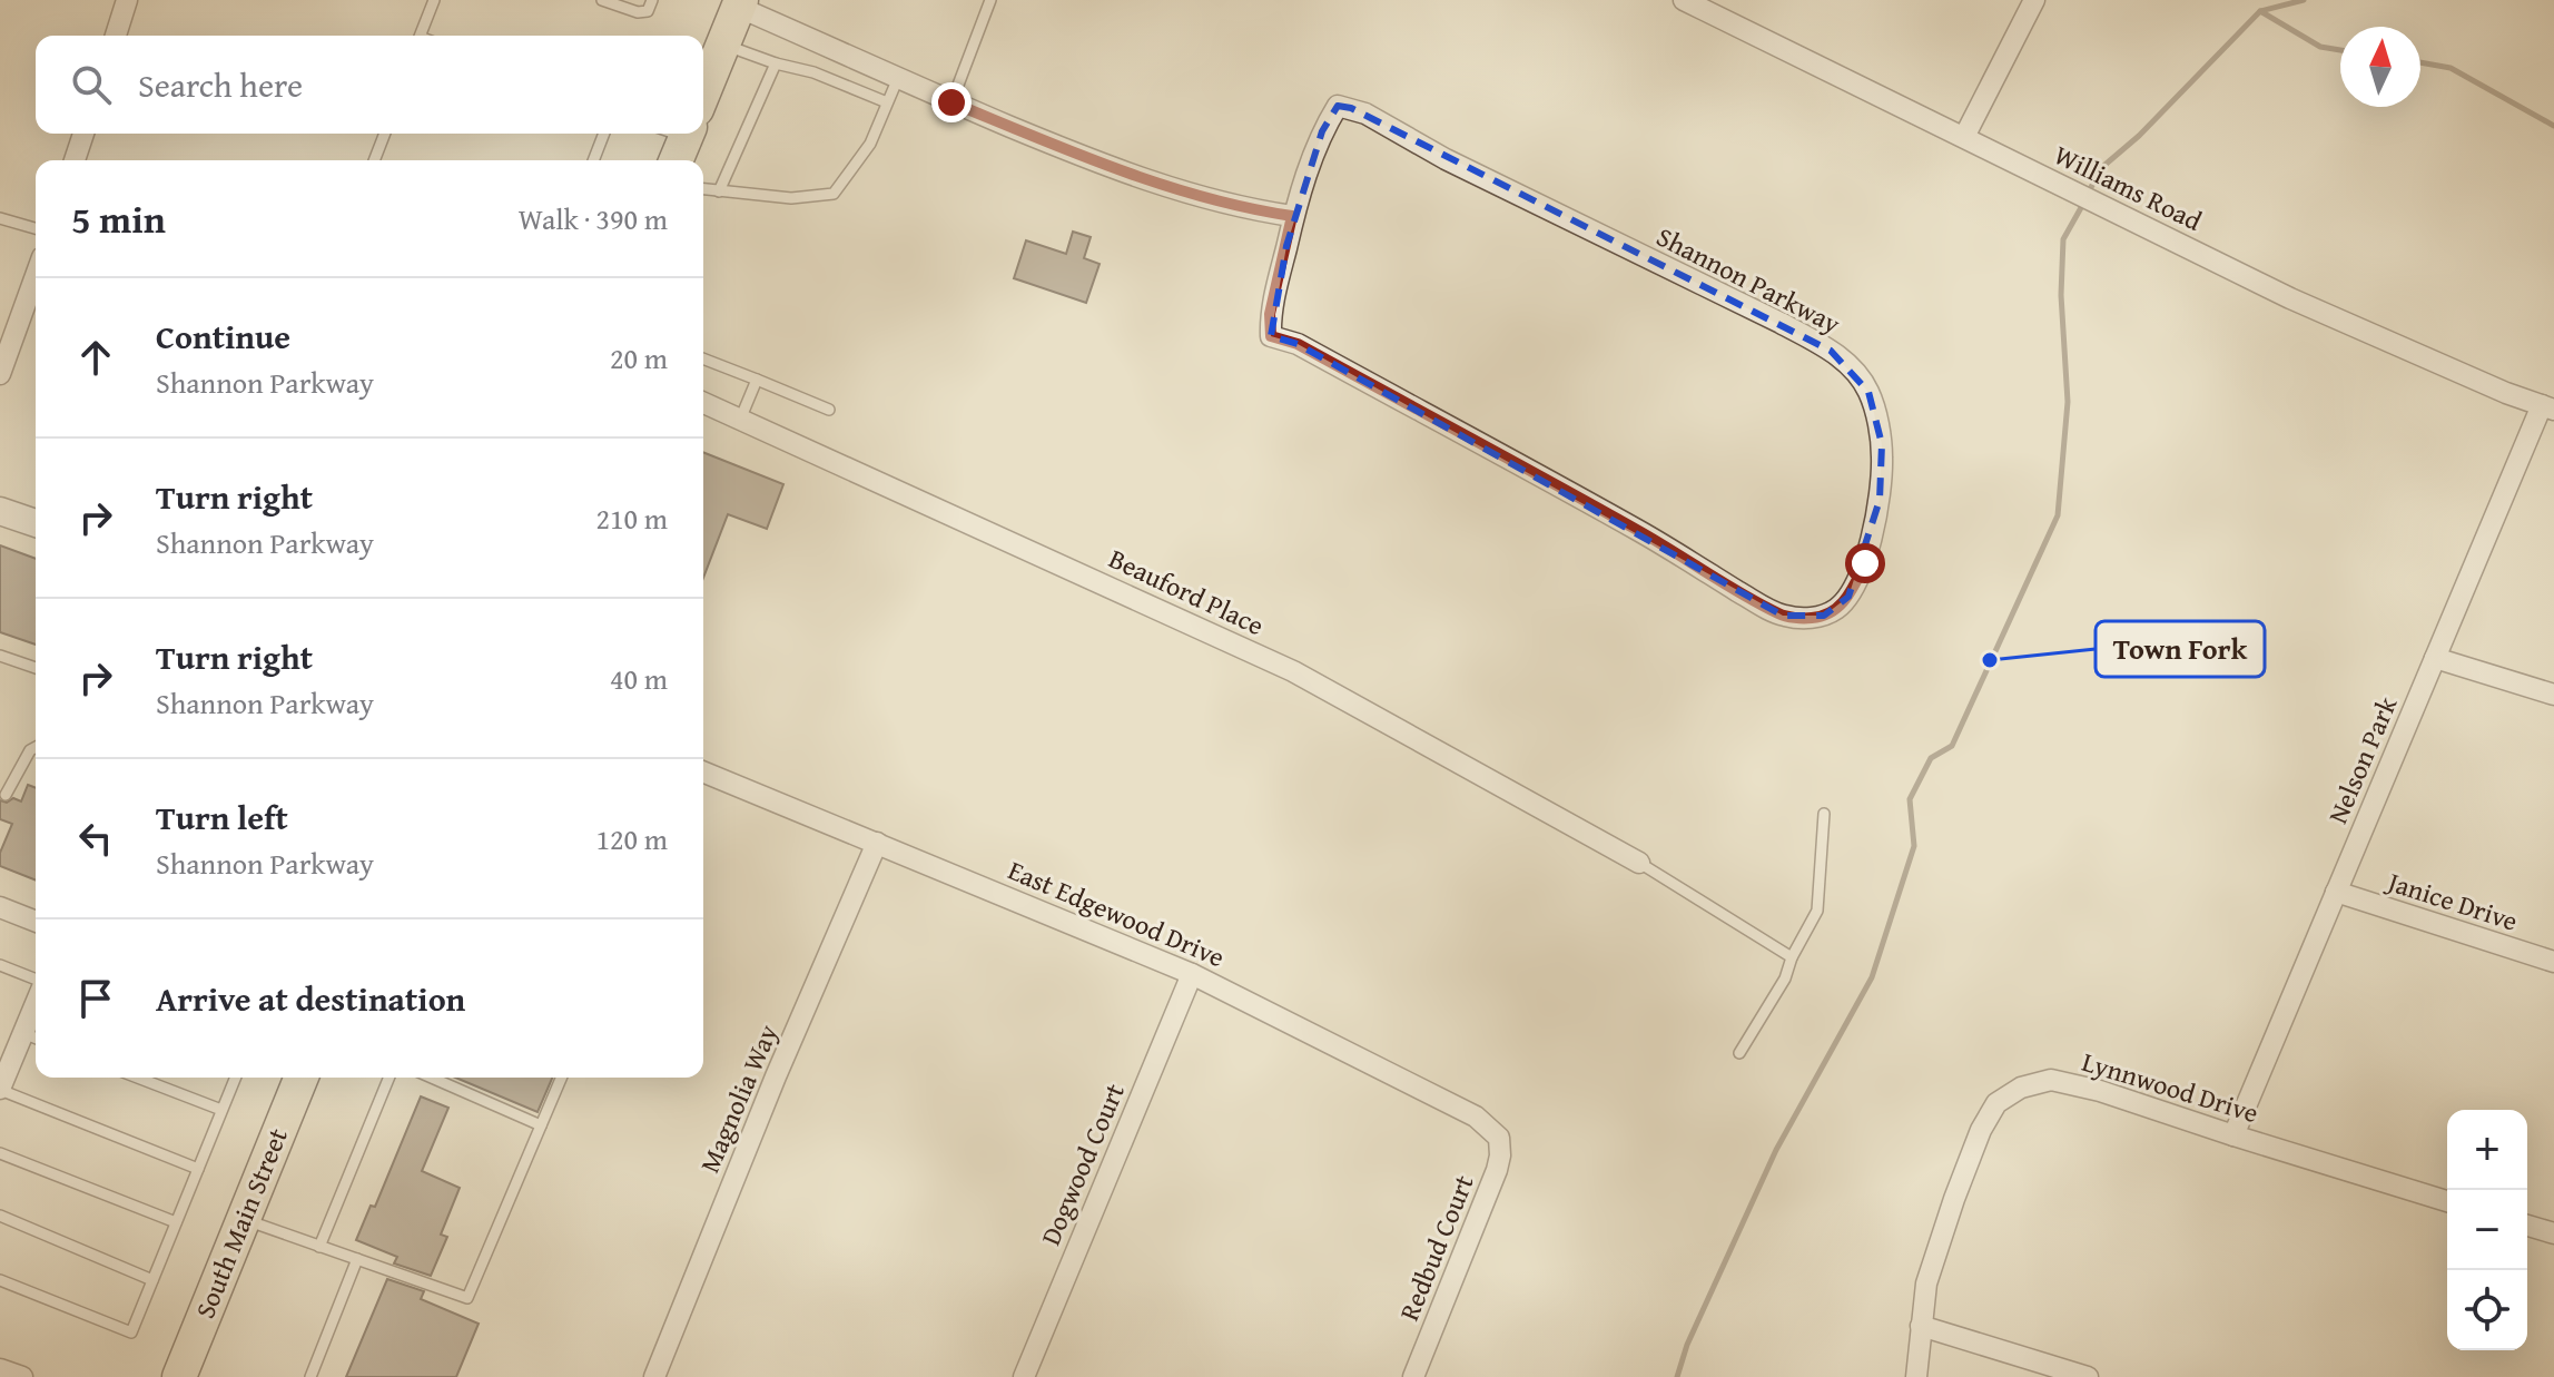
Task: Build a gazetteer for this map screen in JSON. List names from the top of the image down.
{
  "streets": {
    "main road": ["South Main Street"],
    "street": [
      "Williams Road",
      "Shannon Parkway",
      "Beauford Place",
      "Nelson Park",
      "Janice Drive",
      "East Edgewood Drive",
      "Lynnwood Drive",
      "Magnolia Way",
      "Dogwood Court",
      "Redbud Court"
    ]
  },
  "crossings": [
    ["Williams Road", "Nelson Park"],
    ["Nelson Park", "Janice Drive"],
    ["Nelson Park", "Lynnwood Drive"],
    ["East Edgewood Drive", "Magnolia Way"],
    ["East Edgewood Drive", "Dogwood Court"],
    ["East Edgewood Drive", "Redbud Court"]
  ],
  "places": ["Town Fork"],
  "north": "top",
  "page": {
    "search": "Search here",
    "heading": ["5 min", "Walk · 390 m"],
    "list": [
      ["Continue", "Shannon Parkway", "20 m"],
      ["Turn right", "Shannon Parkway", "210 m"],
      ["Turn right", "Shannon Parkway", "40 m"],
      ["Turn left", "Shannon Parkway", "120 m"],
      "Arrive at destination"
    ],
    "map_buttons": ["+", "−"]
  }
}
